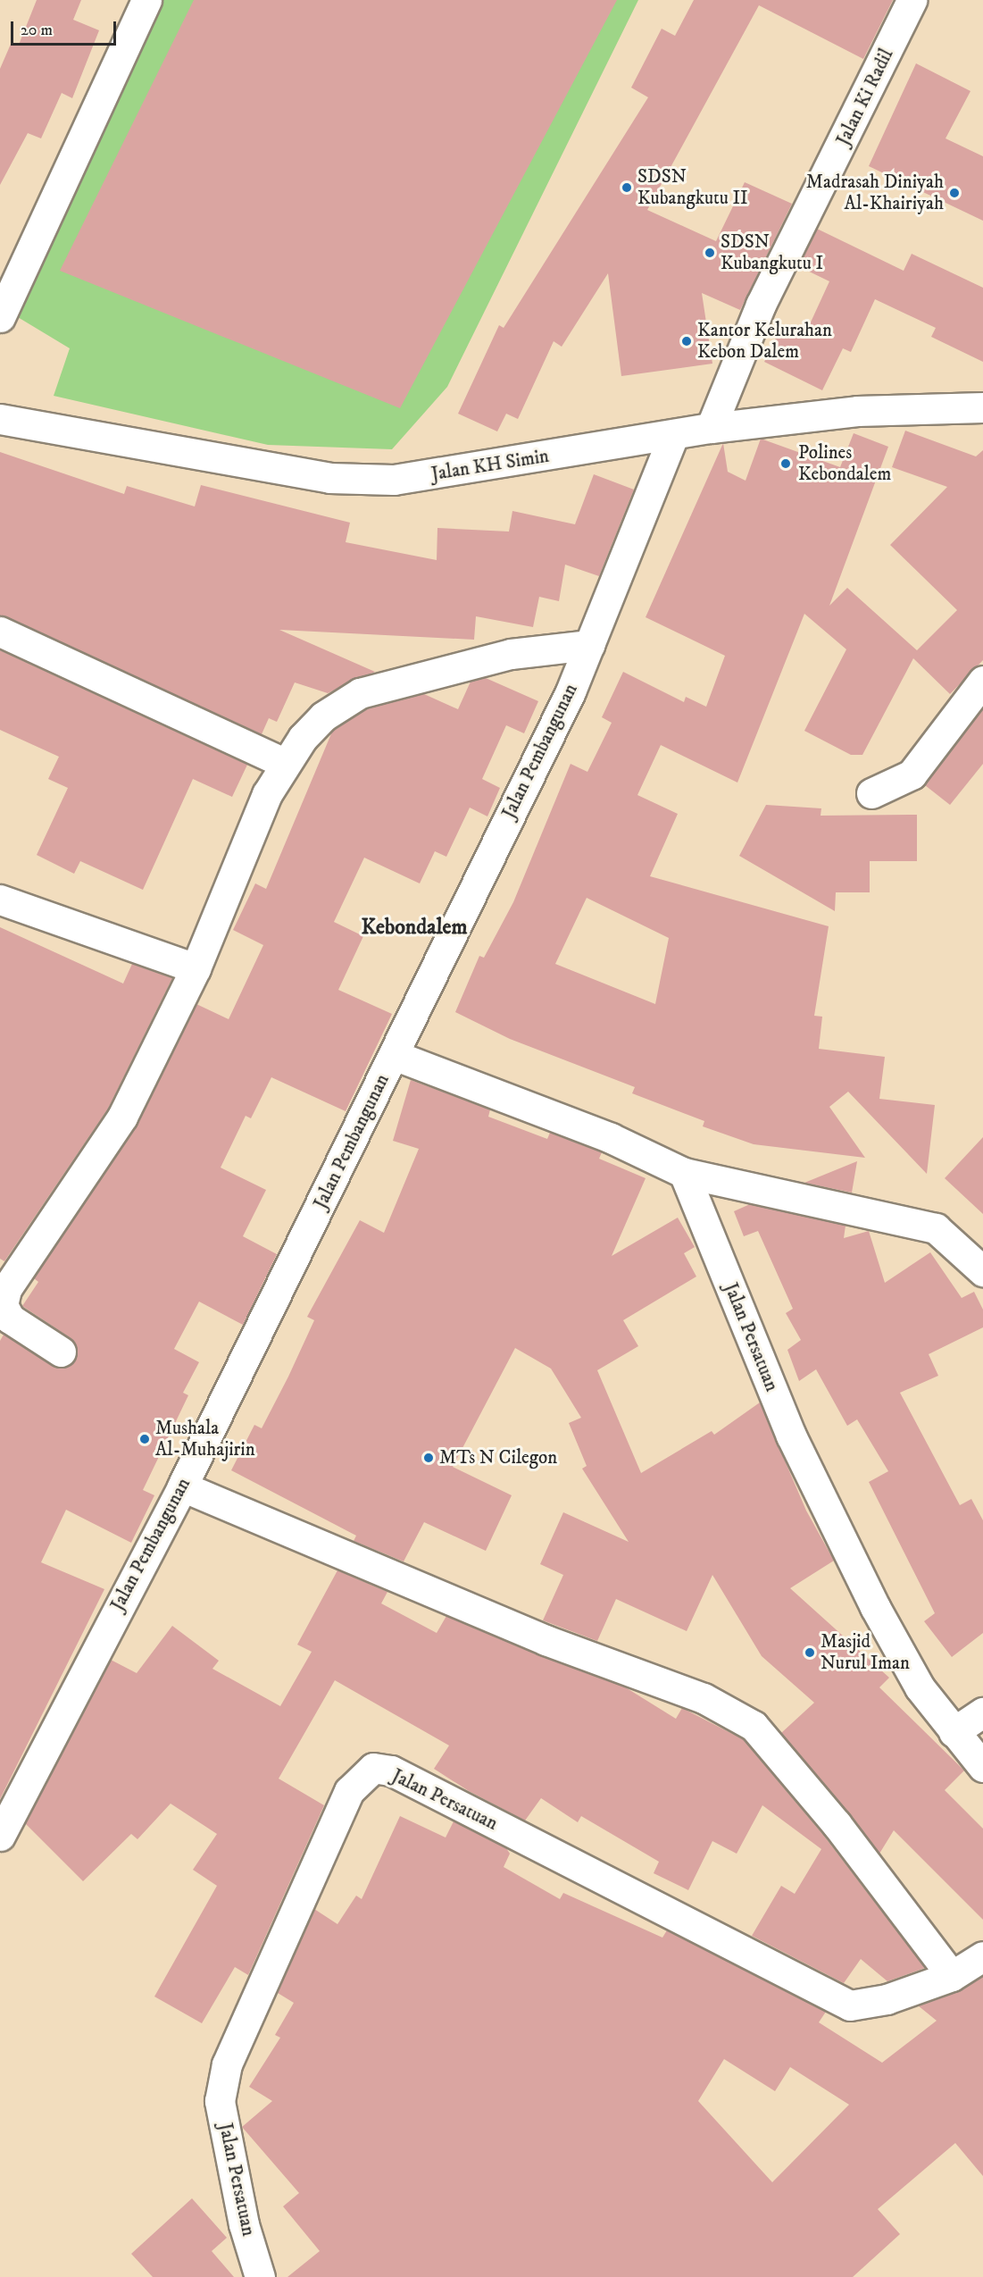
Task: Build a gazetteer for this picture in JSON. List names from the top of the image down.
{
  "streets": {
    "street": [
      "Jalan Ki Radil",
      "Jalan KH Simin",
      "Jalan Pembangunan",
      "Jalan Persatuan"
    ]
  },
  "crossings": [
    ["Jalan Ki Radil", "Jalan KH Simin"],
    ["Jalan KH Simin", "Jalan Pembangunan"]
  ],
  "districts": ["Kebondalem"],
  "places": [
    "SDSN Kubangkutu II",
    "Madrasah Diniyah Al-Khairiyah",
    "SDSN Kubangkutu I",
    "Kantor Kelurahan Kebon Dalem",
    "Polines Kebondalem",
    "Mushala Al-Muhajirin",
    "MTs N Cilegon",
    "Masjid Nurul Iman"
  ],
  "scale_bar": "20 m"
}
